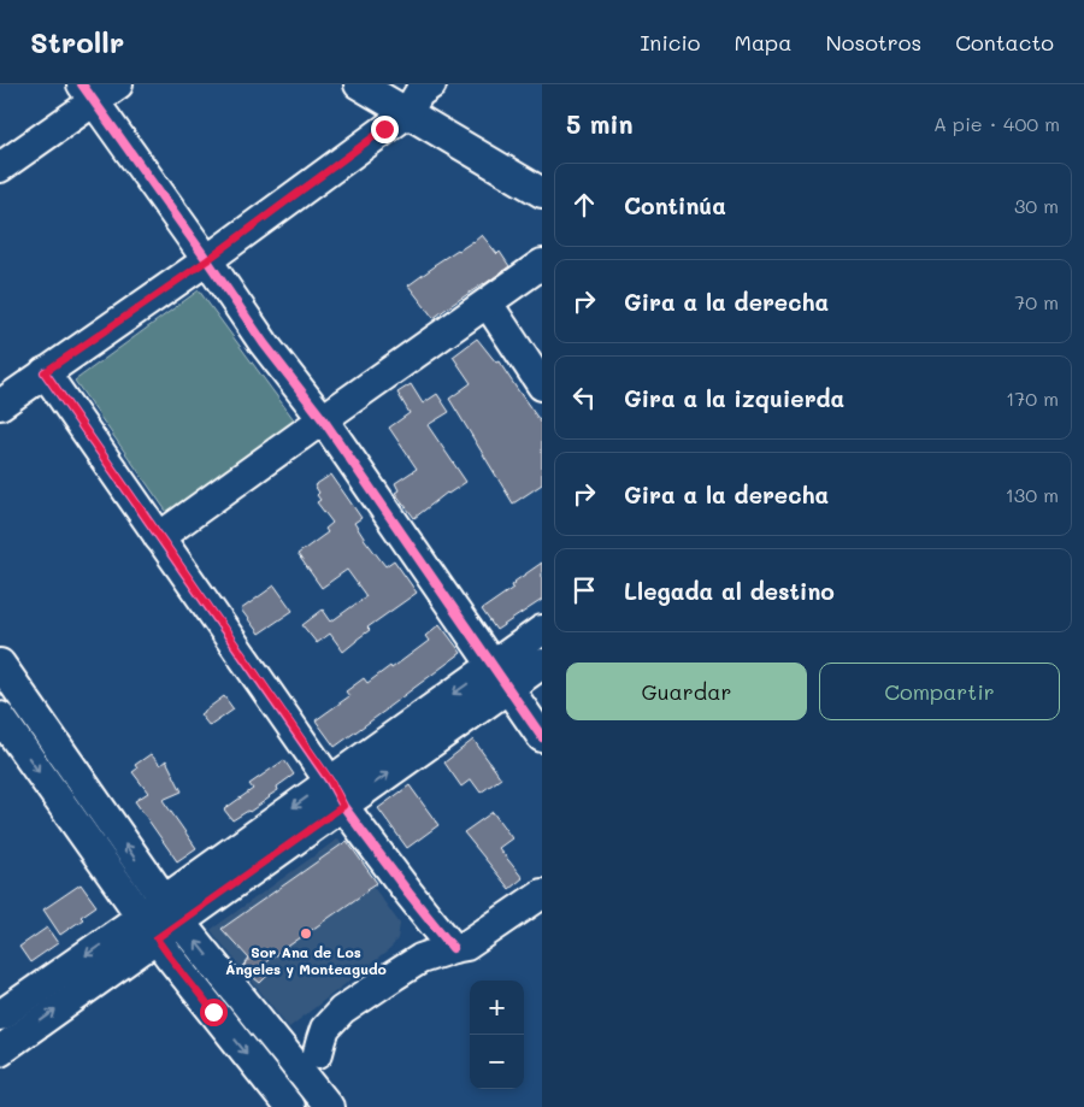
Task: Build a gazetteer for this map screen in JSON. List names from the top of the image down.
{
  "places": ["Sor Ana de Los Ángeles y Monteagudo"],
  "page": {
    "header": "Strollr",
    "nav": [
      "Inicio",
      "Mapa",
      "Nosotros",
      "Contacto"
    ],
    "heading": ["5 min", "A pie · 400 m"],
    "list": [
      ["Continúa", "30 m"],
      ["Gira a la derecha", "70 m"],
      ["Gira a la izquierda", "170 m"],
      ["Gira a la derecha", "130 m"],
      "Llegada al destino"
    ],
    "buttons": ["Guardar", "Compartir"],
    "map_buttons": ["+", "−"]
  }
}
